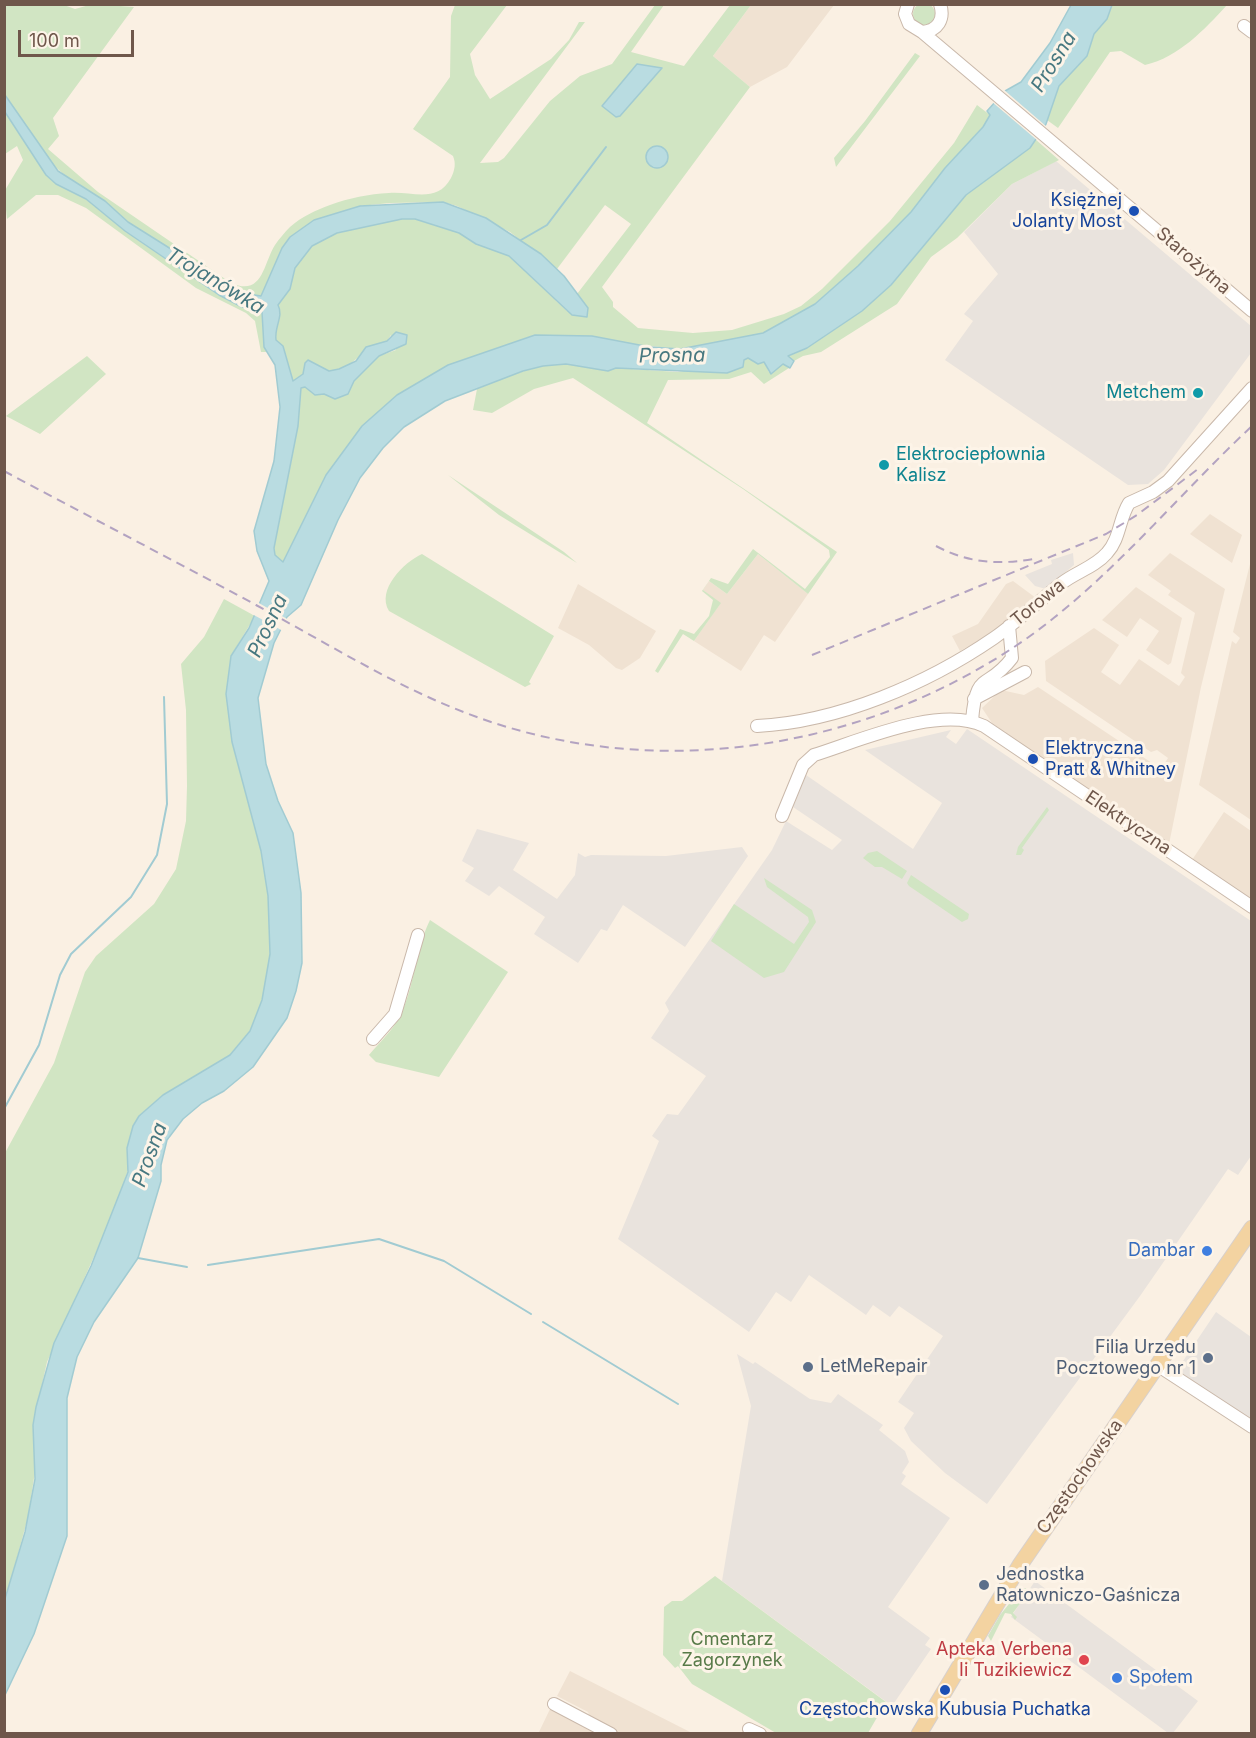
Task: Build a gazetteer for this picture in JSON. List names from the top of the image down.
{
  "streets": {
    "main road": ["Częstochowska"],
    "street": ["Starożytna", "Torowa", "Elektryczna"]
  },
  "water": ["Prosna", "Trojanówka"],
  "parks": ["Cmentarz Zagorzynek"],
  "places": [
    "Księżnej Jolanty Most",
    "Metchem",
    "Elektrociepłownia Kalisz",
    "Elektryczna Pratt & Whitney",
    "Dambar",
    "Filia Urzędu Pocztowego nr 1",
    "LetMeRepair",
    "Jednostka Ratowniczo-Gaśnicza",
    "Apteka Verbena Ii Tuzikiewicz",
    "Społem",
    "Częstochowska Kubusia Puchatka"
  ],
  "scale_bar": "100 m"
}
